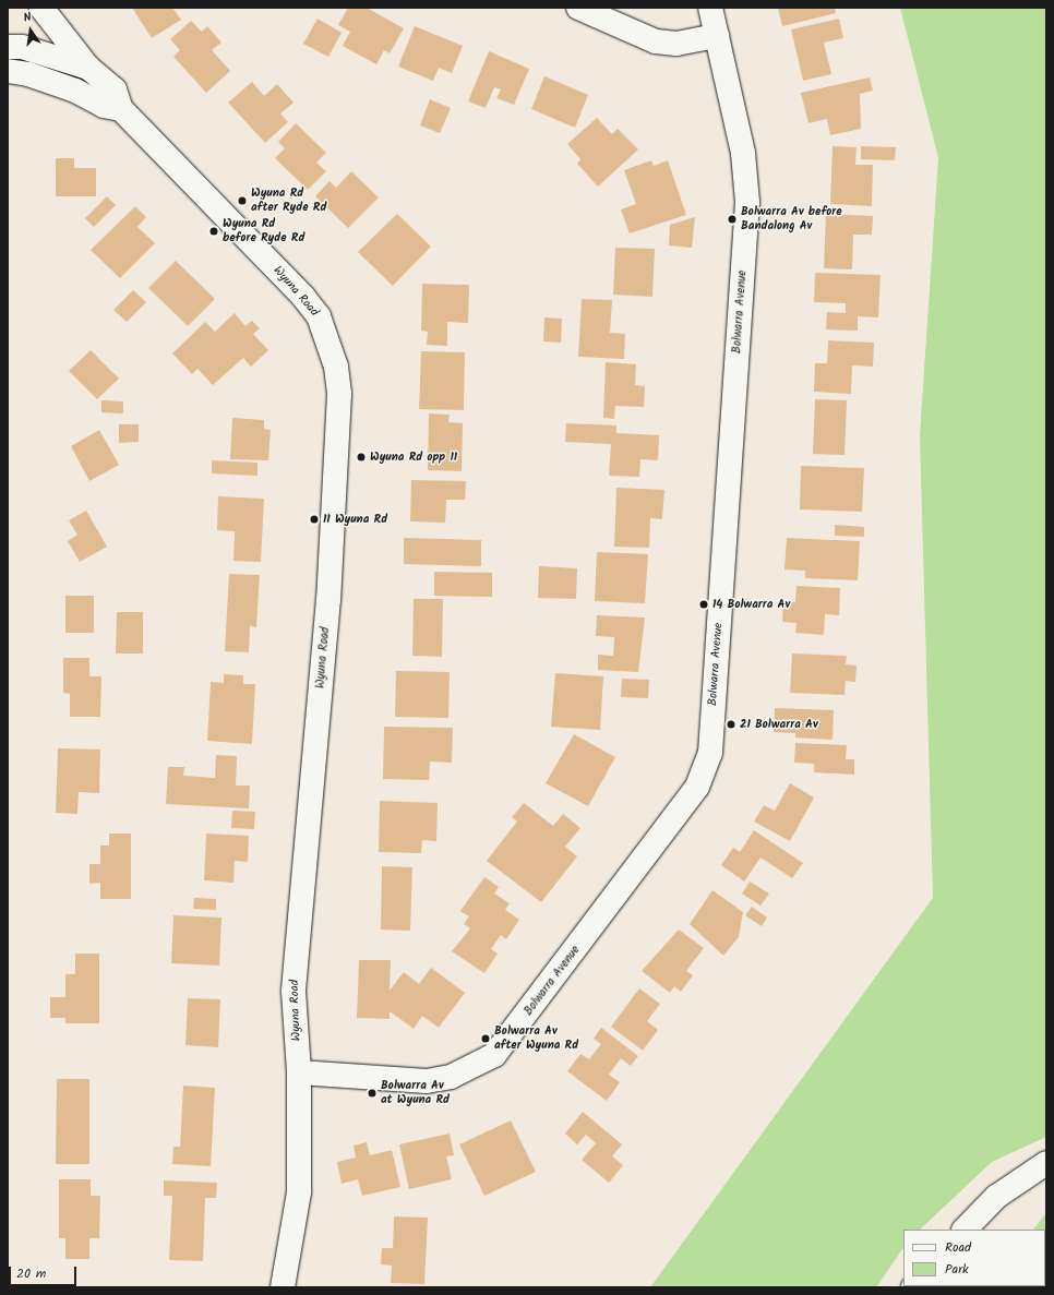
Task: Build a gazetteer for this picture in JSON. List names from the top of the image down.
{
  "streets": {
    "street": ["Wyuna Road", "Bolwarra Avenue"]
  },
  "crossings": [
    ["Wyuna Road", "Bolwarra Avenue"]
  ],
  "places": [
    "Wyuna Rd after Ryde Rd",
    "Bolwarra Av before Bandalong Av",
    "Wyuna Rd before Ryde Rd",
    "Wyuna Rd opp 11",
    "11 Wyuna Rd",
    "14 Bolwarra Av",
    "21 Bolwarra Av",
    "Bolwarra Av after Wyuna Rd",
    "Bolwarra Av at Wyuna Rd"
  ],
  "legend": ["Road", "Park"],
  "scale_bar": "20 m",
  "north": "top"
}
